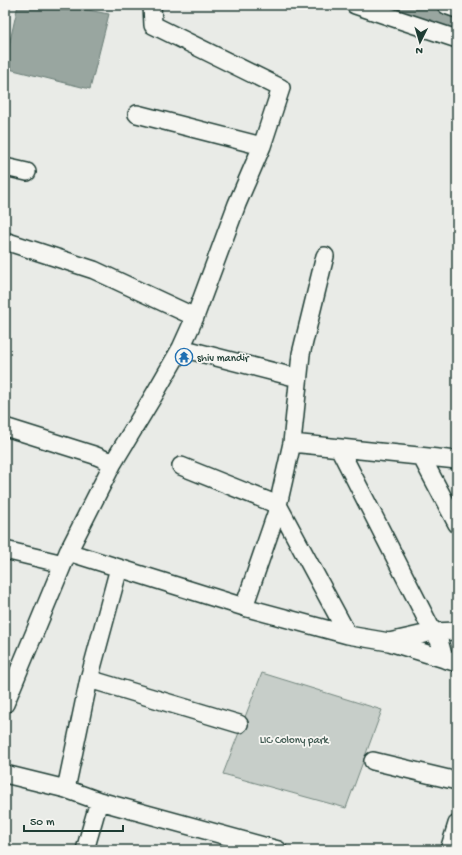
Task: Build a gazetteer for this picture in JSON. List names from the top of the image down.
{
  "parks": ["LIC Colony park"],
  "places": {
    "temple": ["shiv mandir"]
  },
  "scale_bar": "50 m",
  "north": "bottom"
}
